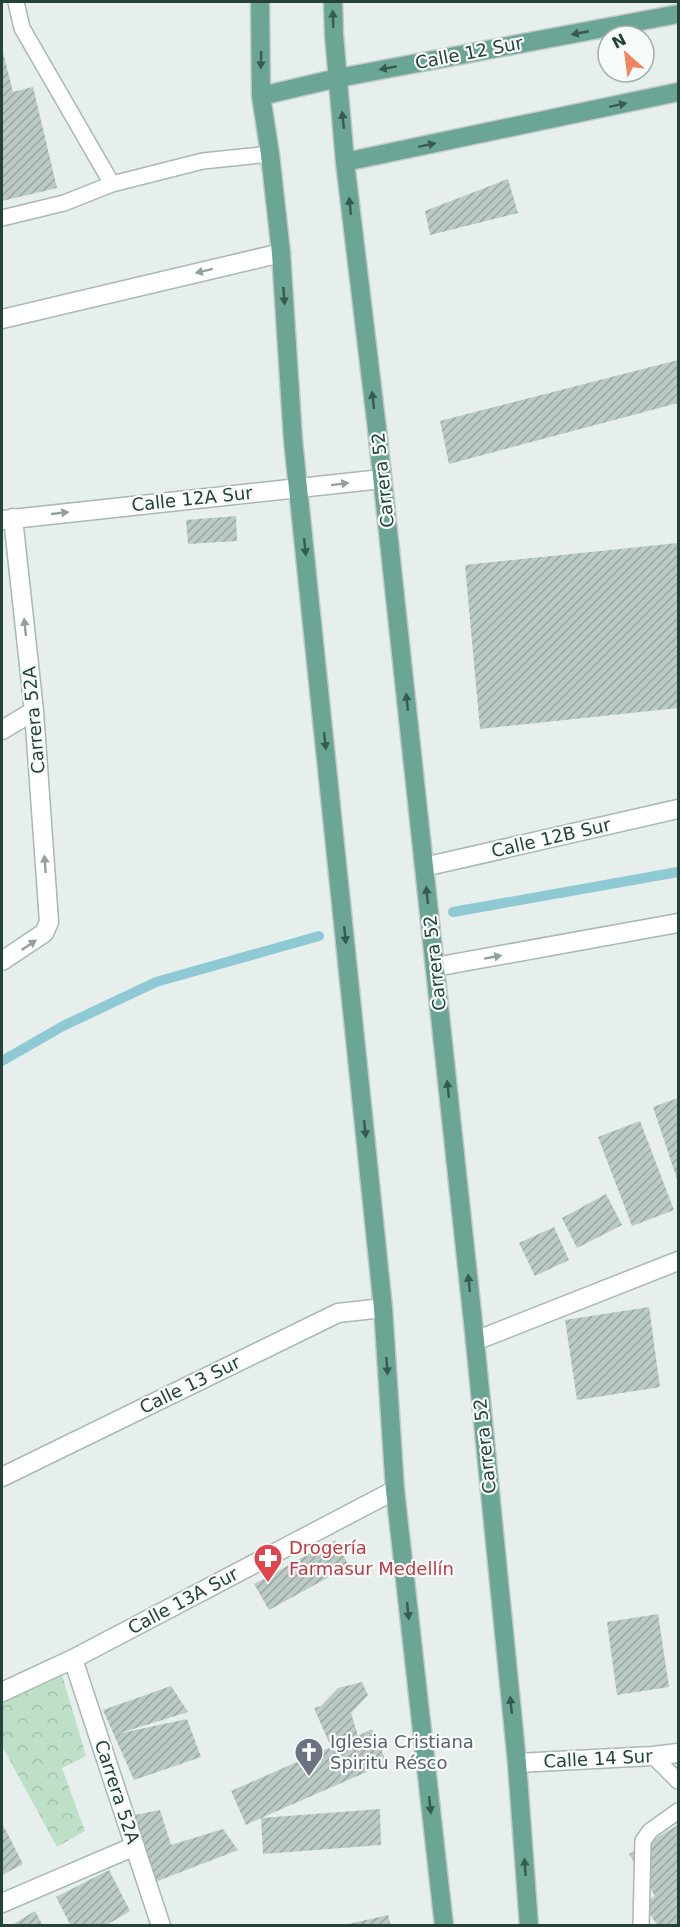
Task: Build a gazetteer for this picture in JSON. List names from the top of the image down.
{
  "streets": {
    "main road": ["Calle 12 Sur", "Carrera 52"],
    "street": [
      "Calle 12A Sur",
      "Carrera 52A",
      "Calle 12B Sur",
      "Calle 13 Sur",
      "Calle 13A Sur",
      "Calle 14 Sur"
    ]
  },
  "crossings": [
    ["Calle 12 Sur", "Carrera 52"],
    ["Carrera 52", "Calle 12A Sur"],
    ["Carrera 52", "Calle 12B Sur"],
    ["Carrera 52", "Calle 14 Sur"],
    ["Calle 12A Sur", "Carrera 52A"],
    ["Carrera 52A", "Calle 13A Sur"]
  ],
  "one_way": ["Calle 12A Sur", "Carrera 52A"],
  "places": {
    "pharmacy": ["Drogería Farmasur Medellín"],
    "church": ["Iglesia Cristiana Spiritu Résco"]
  },
  "north": "top left"
}
